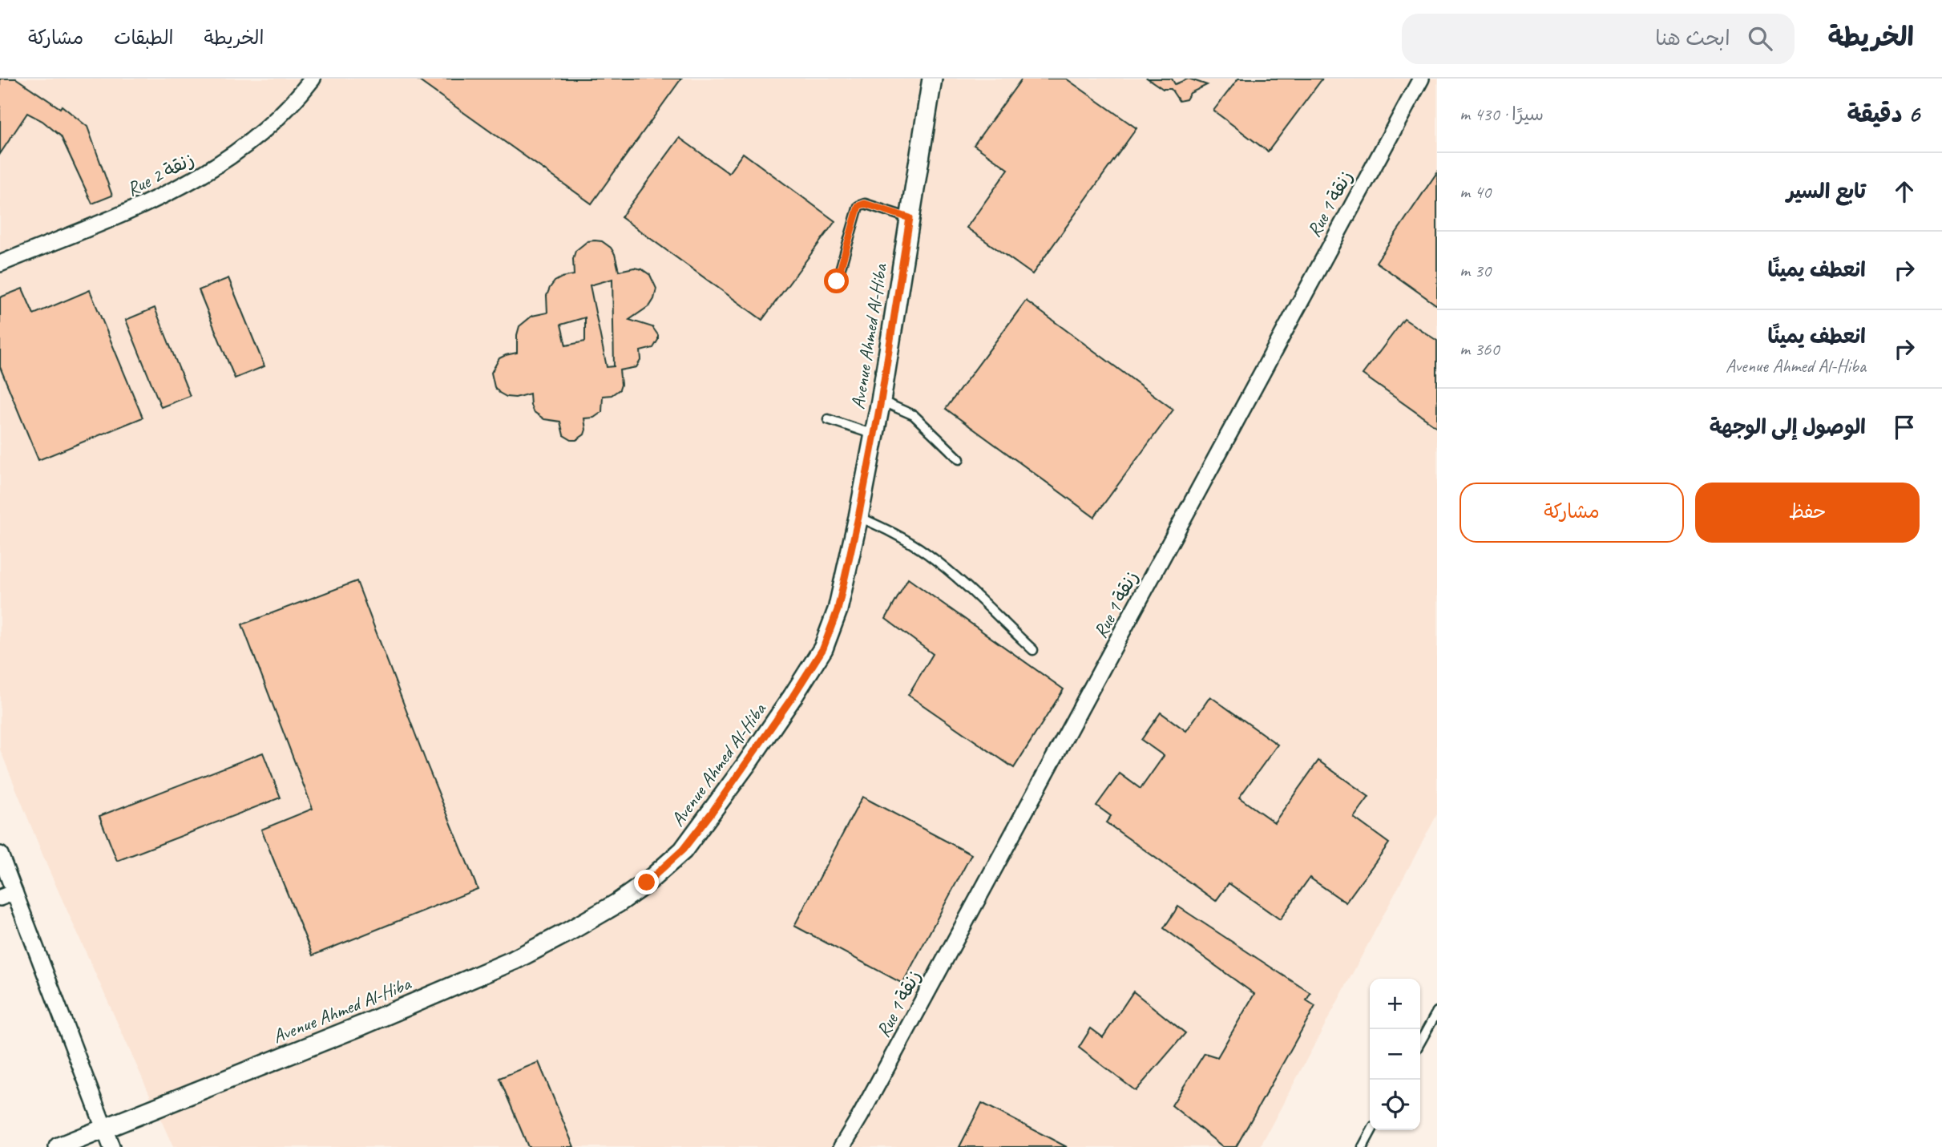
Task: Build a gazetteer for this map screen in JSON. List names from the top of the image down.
{
  "streets": {
    "street": ["Rue 2 زنقة", "Rue 1 زنقة", "Avenue Ahmed Al-Hiba"]
  },
  "page": {
    "header": "الخريطة",
    "search": "ابحث هنا",
    "nav": ["الخريطة", "الطبقات", "مشاركة"],
    "heading": ["6 دقيقة", "سيرًا · 430 m"],
    "list": [
      ["تابع السير", "40 m"],
      ["انعطف يمينًا", "30 m"],
      ["انعطف يمينًا", "Avenue Ahmed Al-Hiba", "360 m"],
      "الوصول إلى الوجهة"
    ],
    "buttons": ["حفظ", "مشاركة"],
    "map_buttons": ["+", "−"]
  }
}
